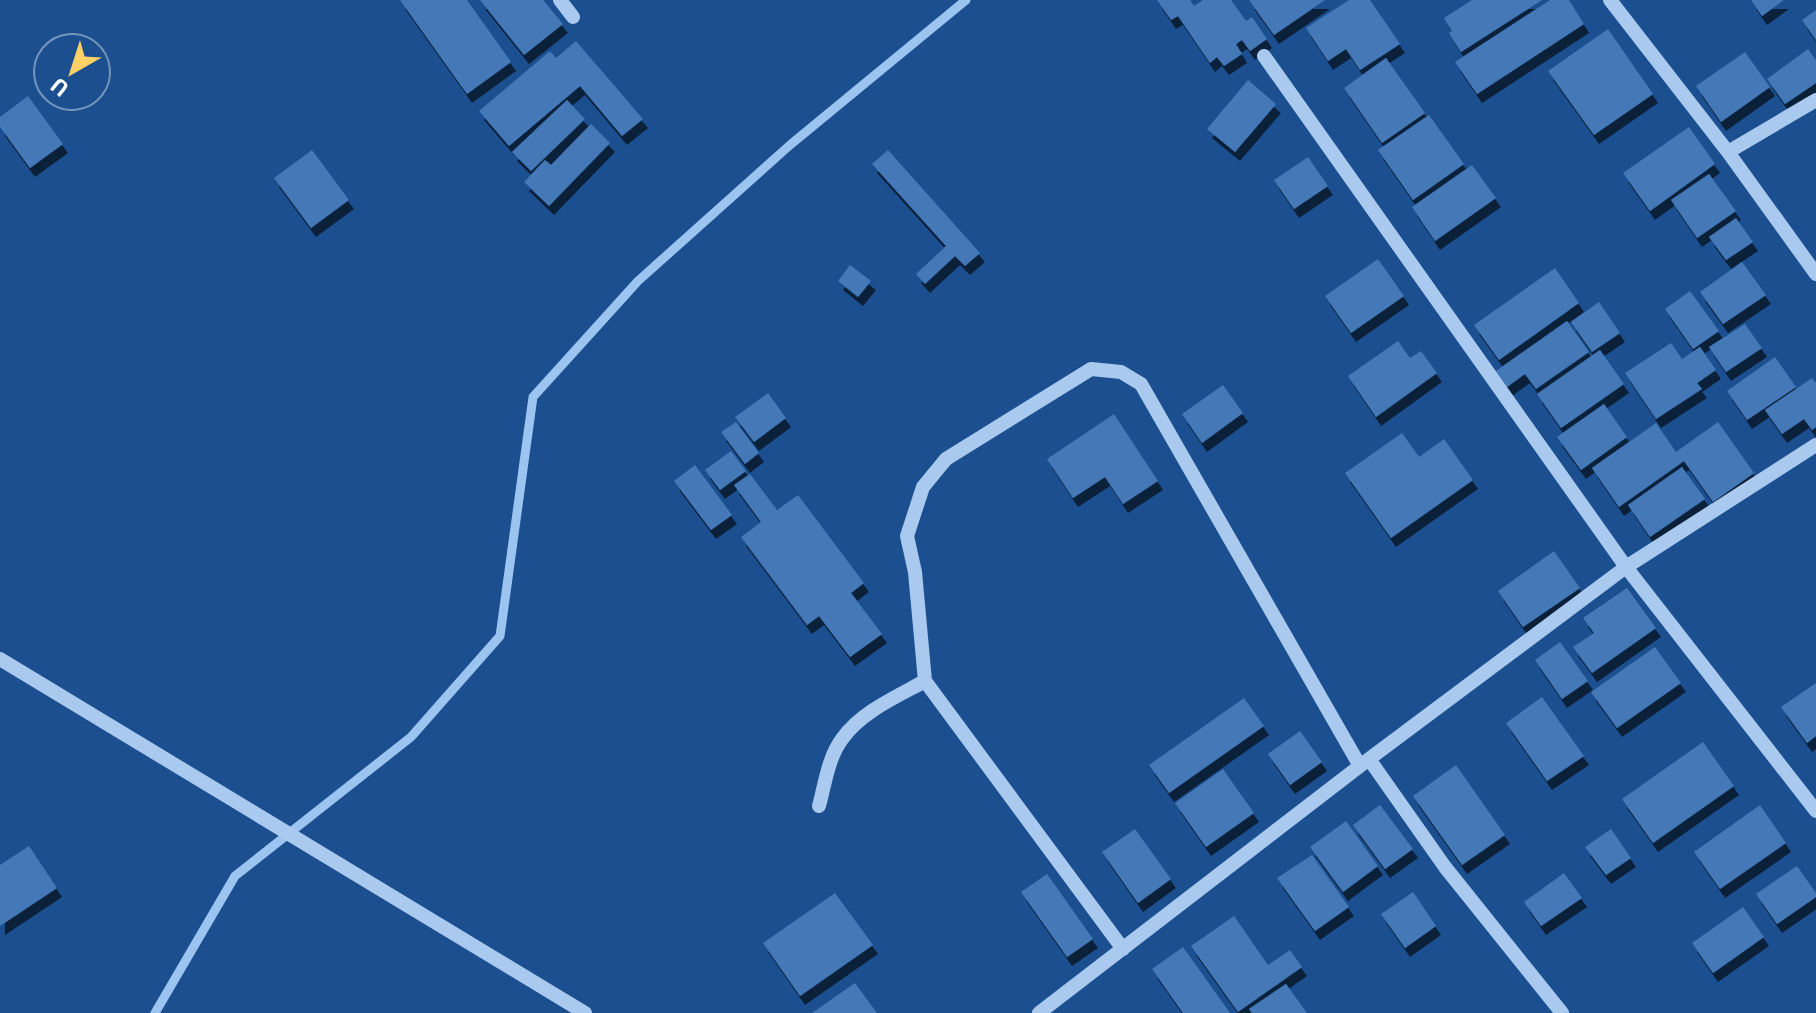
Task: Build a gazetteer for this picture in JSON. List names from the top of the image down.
{
  "north": "bottom left"
}
